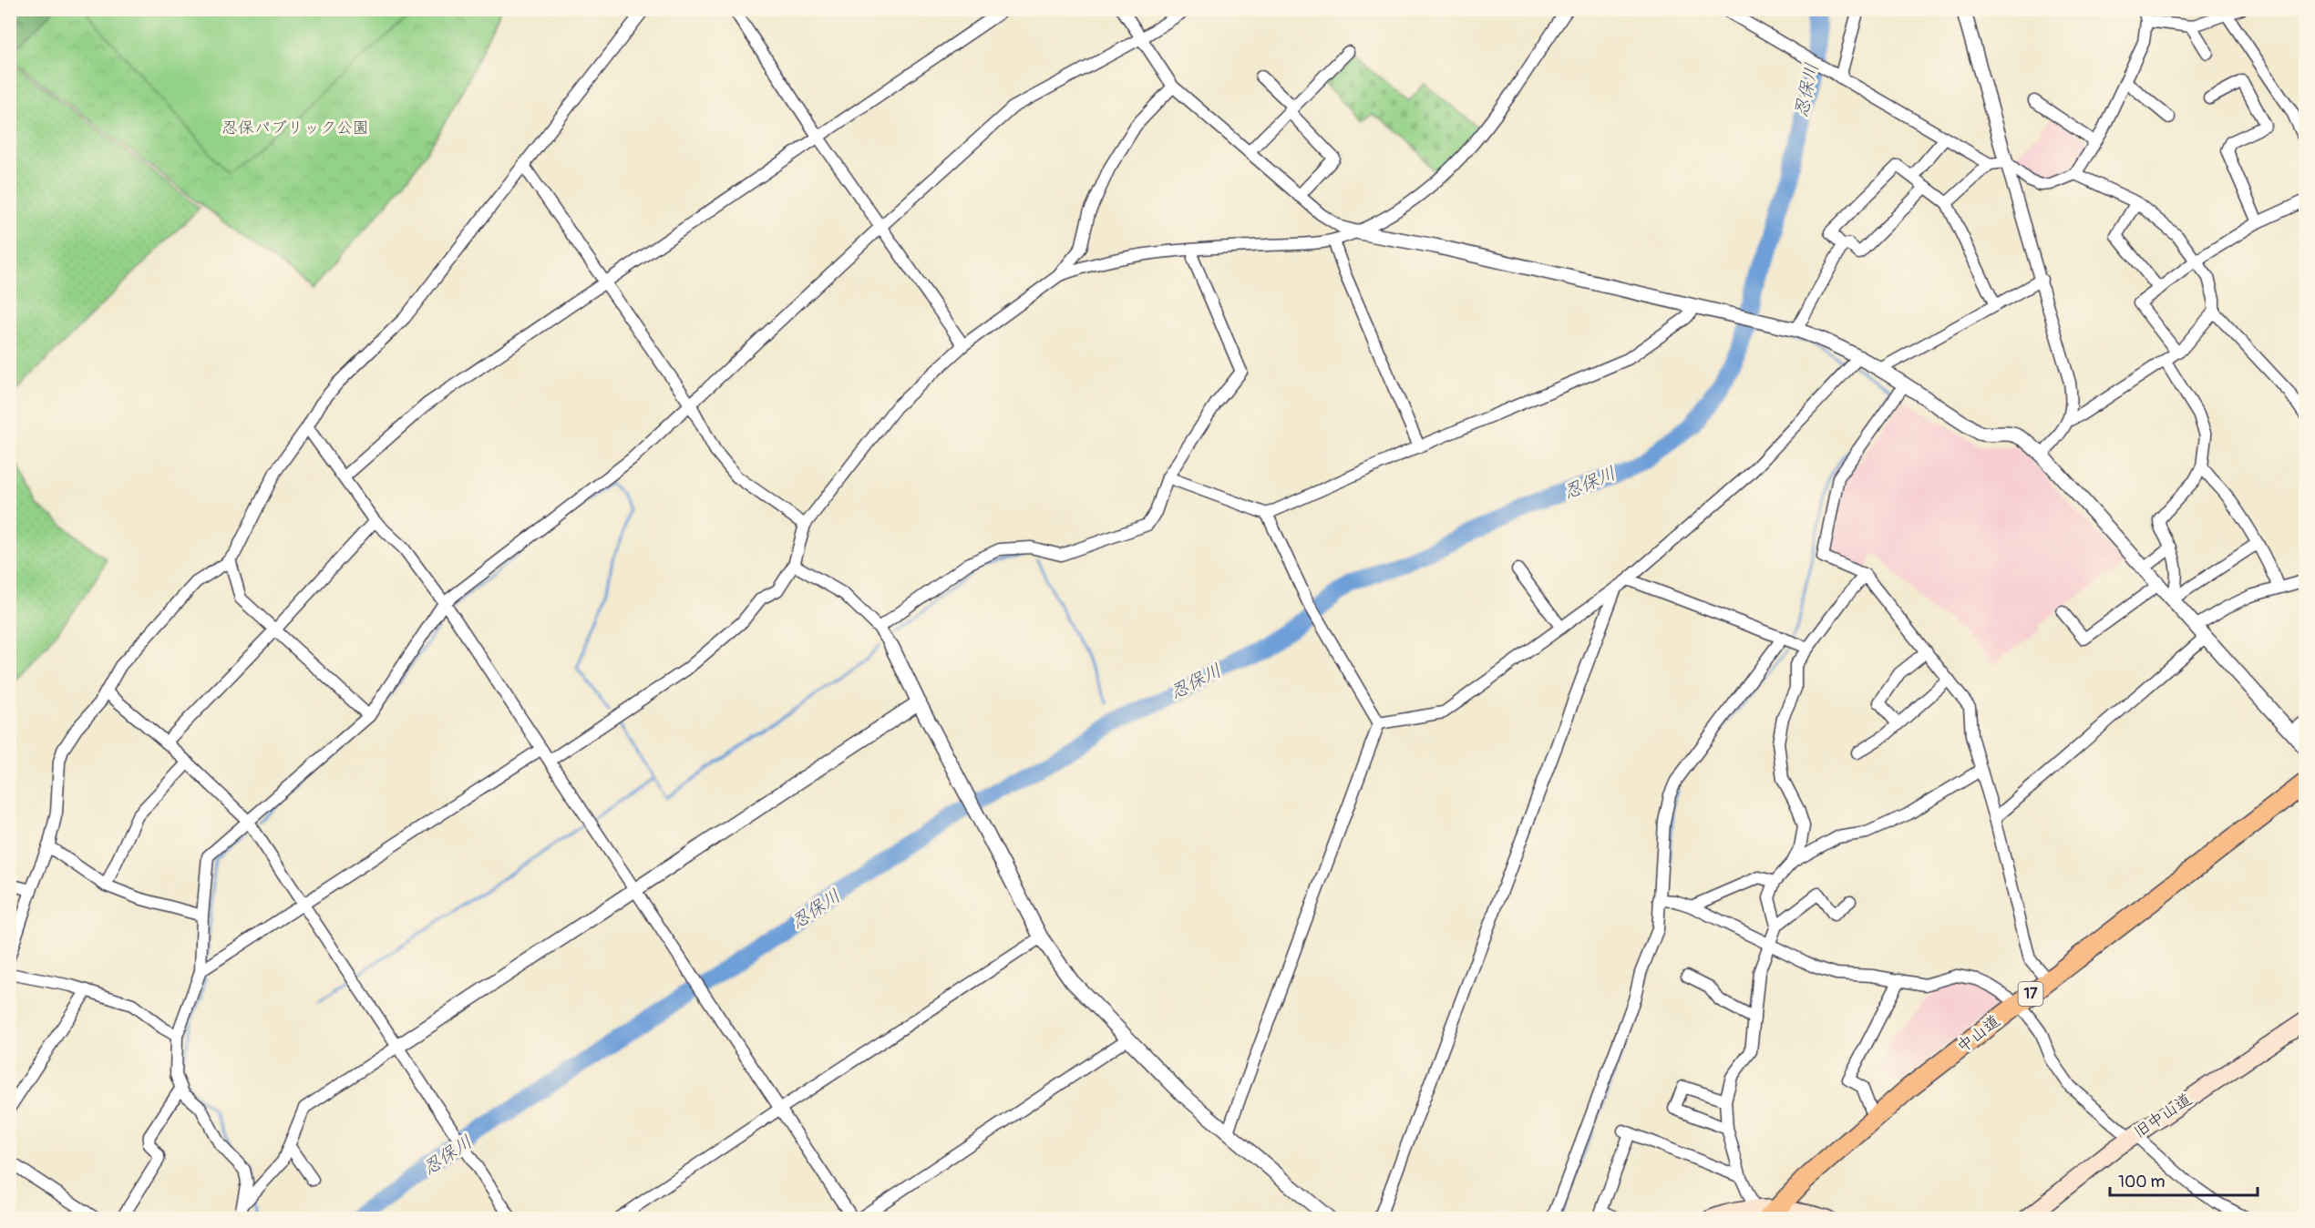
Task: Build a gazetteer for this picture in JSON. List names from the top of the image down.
{
  "streets": {
    "highway": ["17", "中山道"],
    "main road": ["旧中山道"]
  },
  "water": ["忍保川"],
  "parks": ["忍保パブリック公園"],
  "scale_bar": "100 m"
}
